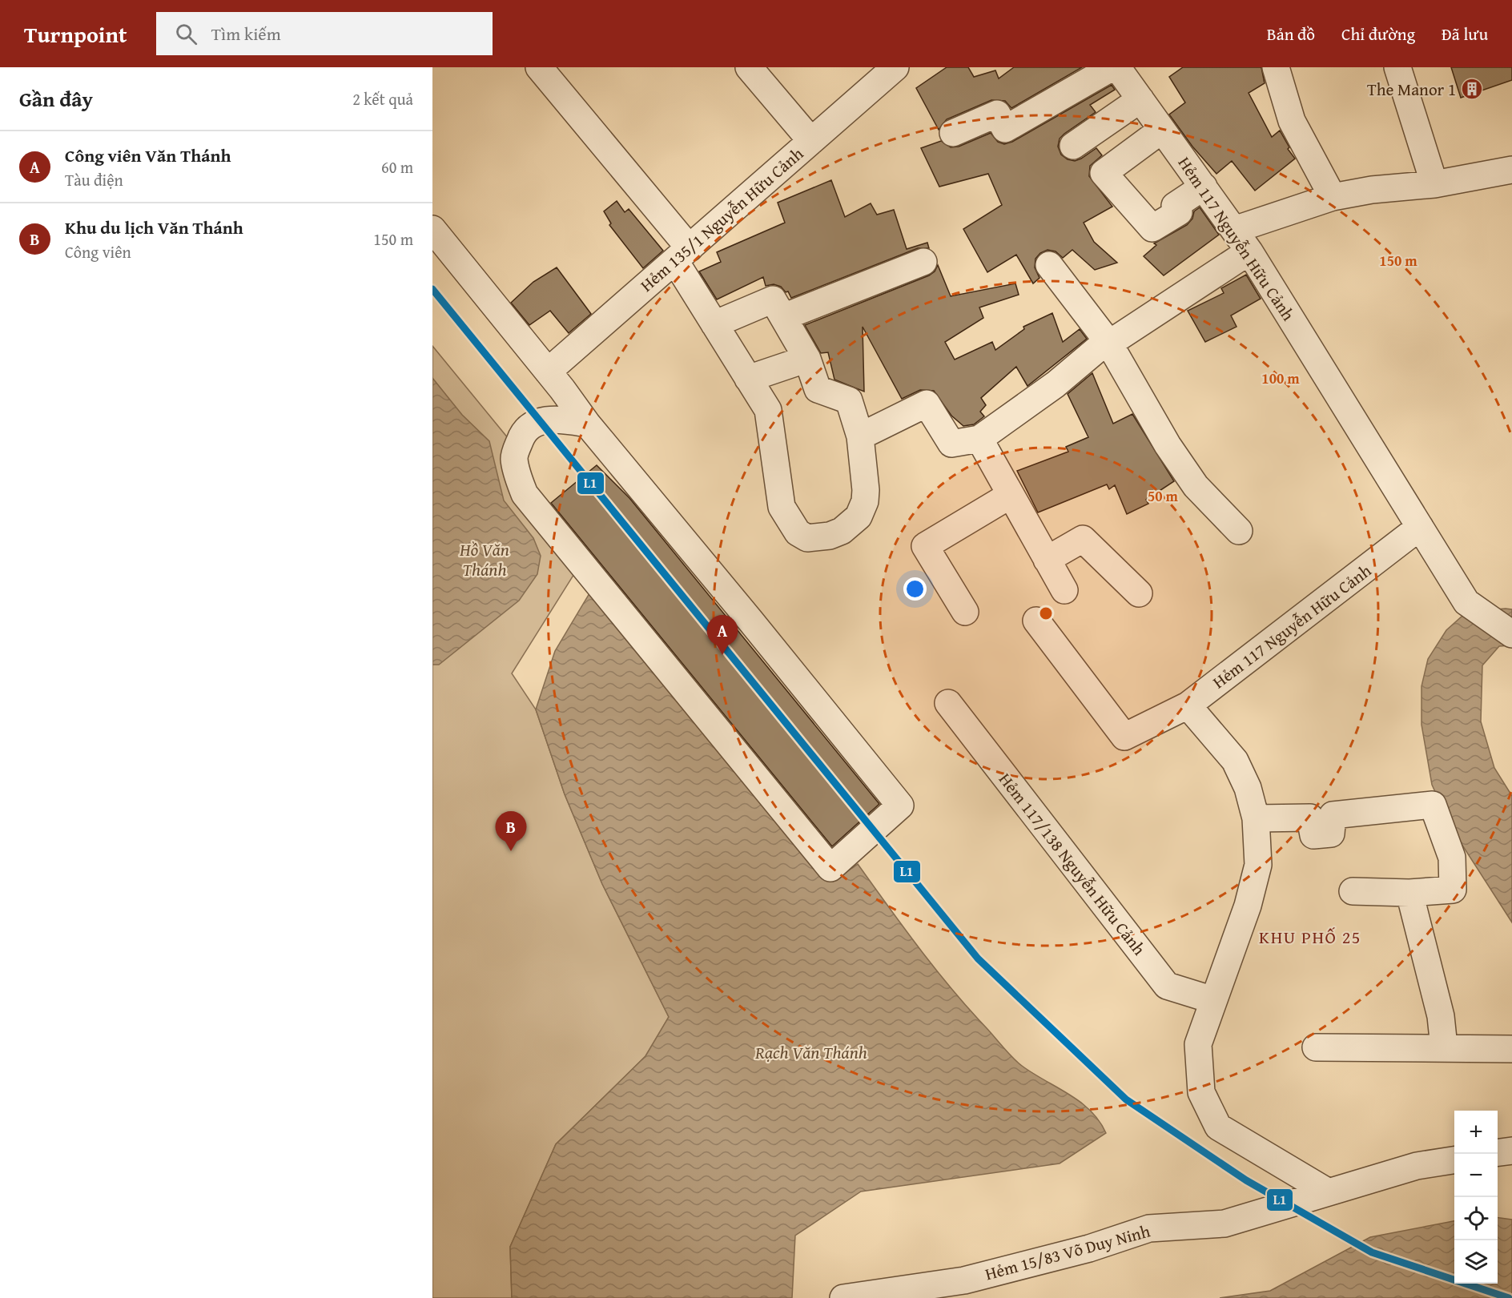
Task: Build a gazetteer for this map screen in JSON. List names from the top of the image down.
{
  "streets": {
    "street": [
      "Hẻm 135/1 Nguyễn Hữu Cảnh",
      "Hẻm 117 Nguyễn Hữu Cảnh",
      "Hẻm 117/138 Nguyễn Hữu Cảnh",
      "Hẻm 15/83 Võ Duy Ninh"
    ]
  },
  "districts": ["KHU PHỐ 25"],
  "water": ["Hồ Văn Thánh", "Rạch Văn Thánh"],
  "places": {
    "building": ["The Manor 1"]
  },
  "lines": ["transit line L1"],
  "page": {
    "header": "Turnpoint",
    "search": "Tìm kiếm",
    "nav": ["Bản đồ", "Chỉ đường", "Đã lưu"],
    "heading": ["Gần đây", "2 kết quả"],
    "list": [
      {
        "mark": "A",
        "name": "Công viên Văn Thánh",
        "note": "Tàu điện",
        "value": "60 m"
      },
      {
        "mark": "B",
        "name": "Khu du lịch Văn Thánh",
        "note": "Công viên",
        "value": "150 m"
      }
    ],
    "pins": ["A", "B"],
    "map_buttons": ["+", "−"]
  },
  "rings": ["150 m", "100 m", "50 m"]
}
